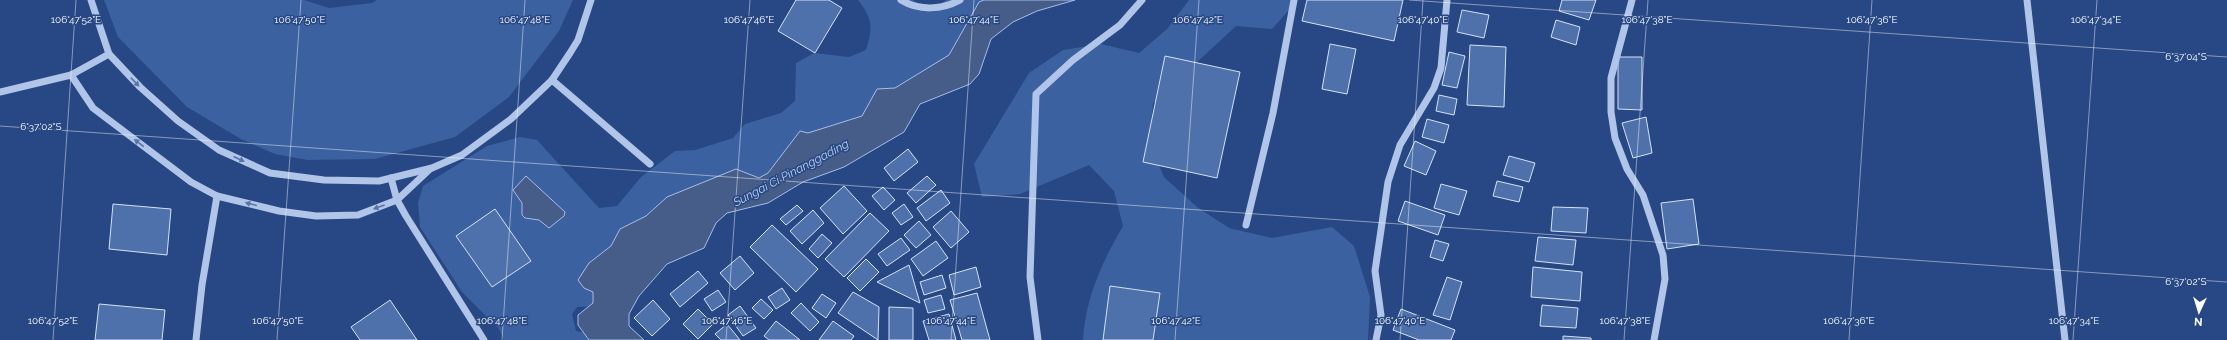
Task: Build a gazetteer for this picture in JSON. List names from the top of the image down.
{
  "water": ["Sungai Ci Pinanggading"],
  "north": "bottom",
  "coordinates": [
    "106°47'52\"E",
    "106°47'50\"E",
    "106°47'48\"E",
    "106°47'46\"E",
    "106°47'44\"E",
    "106°47'42\"E",
    "106°47'40\"E",
    "106°47'38\"E",
    "106°47'36\"E",
    "106°47'34\"E",
    "6°37'04\"S",
    "6°37'02\"S"
  ]
}
